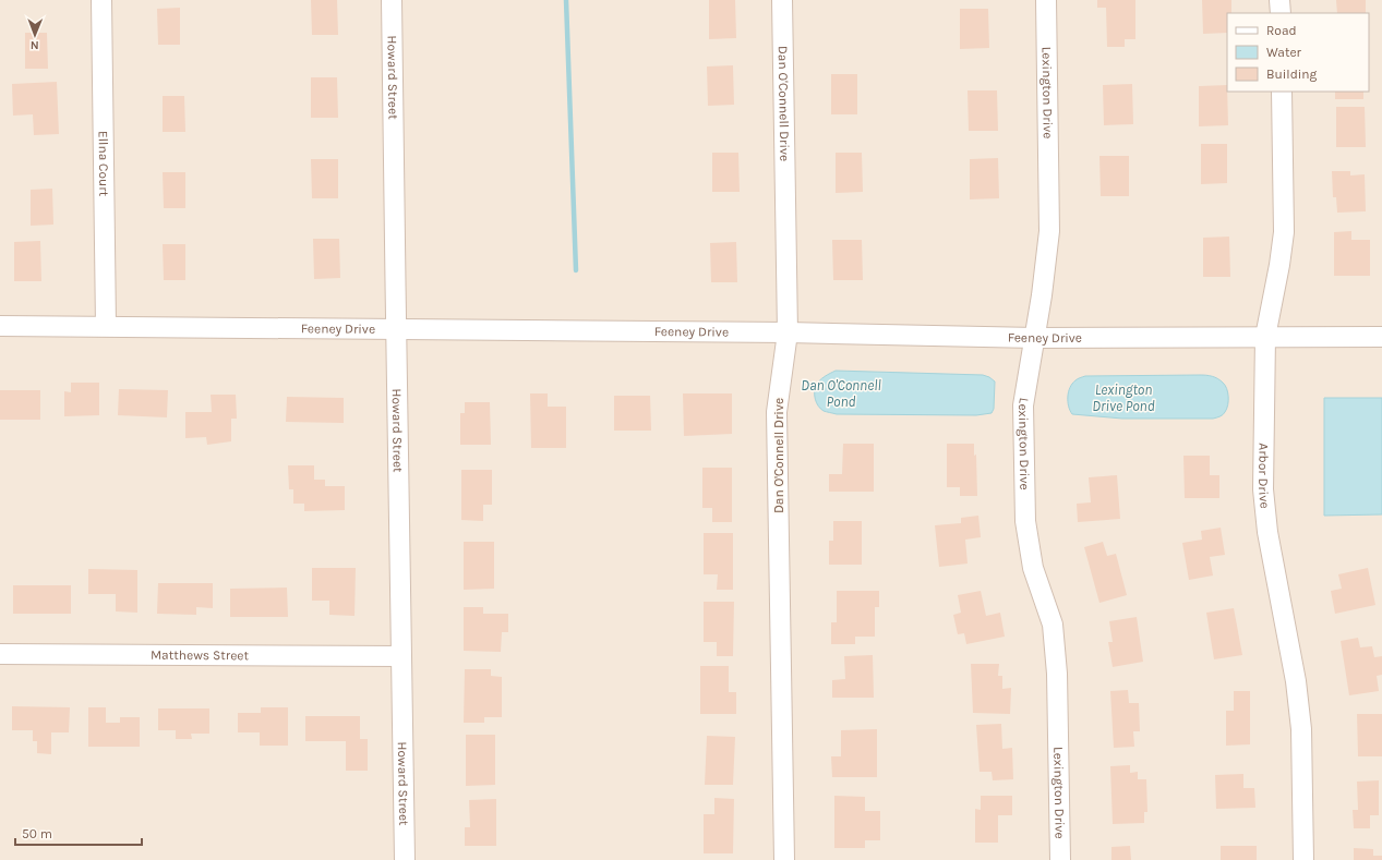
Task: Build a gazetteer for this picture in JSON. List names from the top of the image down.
{
  "streets": {
    "street": [
      "Howard Street",
      "Lexington Drive",
      "Dan O'Connell Drive",
      "Ellna Court",
      "Feeney Drive",
      "Arbor Drive",
      "Matthews Street"
    ]
  },
  "crossings": [
    ["Howard Street", "Feeney Drive"],
    ["Howard Street", "Matthews Street"],
    ["Lexington Drive", "Feeney Drive"],
    ["Dan O'Connell Drive", "Feeney Drive"],
    ["Ellna Court", "Feeney Drive"],
    ["Feeney Drive", "Arbor Drive"]
  ],
  "water": ["Dan O'Connell Pond", "Lexington Drive Pond"],
  "legend": ["Road", "Water", "Building"],
  "scale_bar": "50 m",
  "north": "bottom"
}
